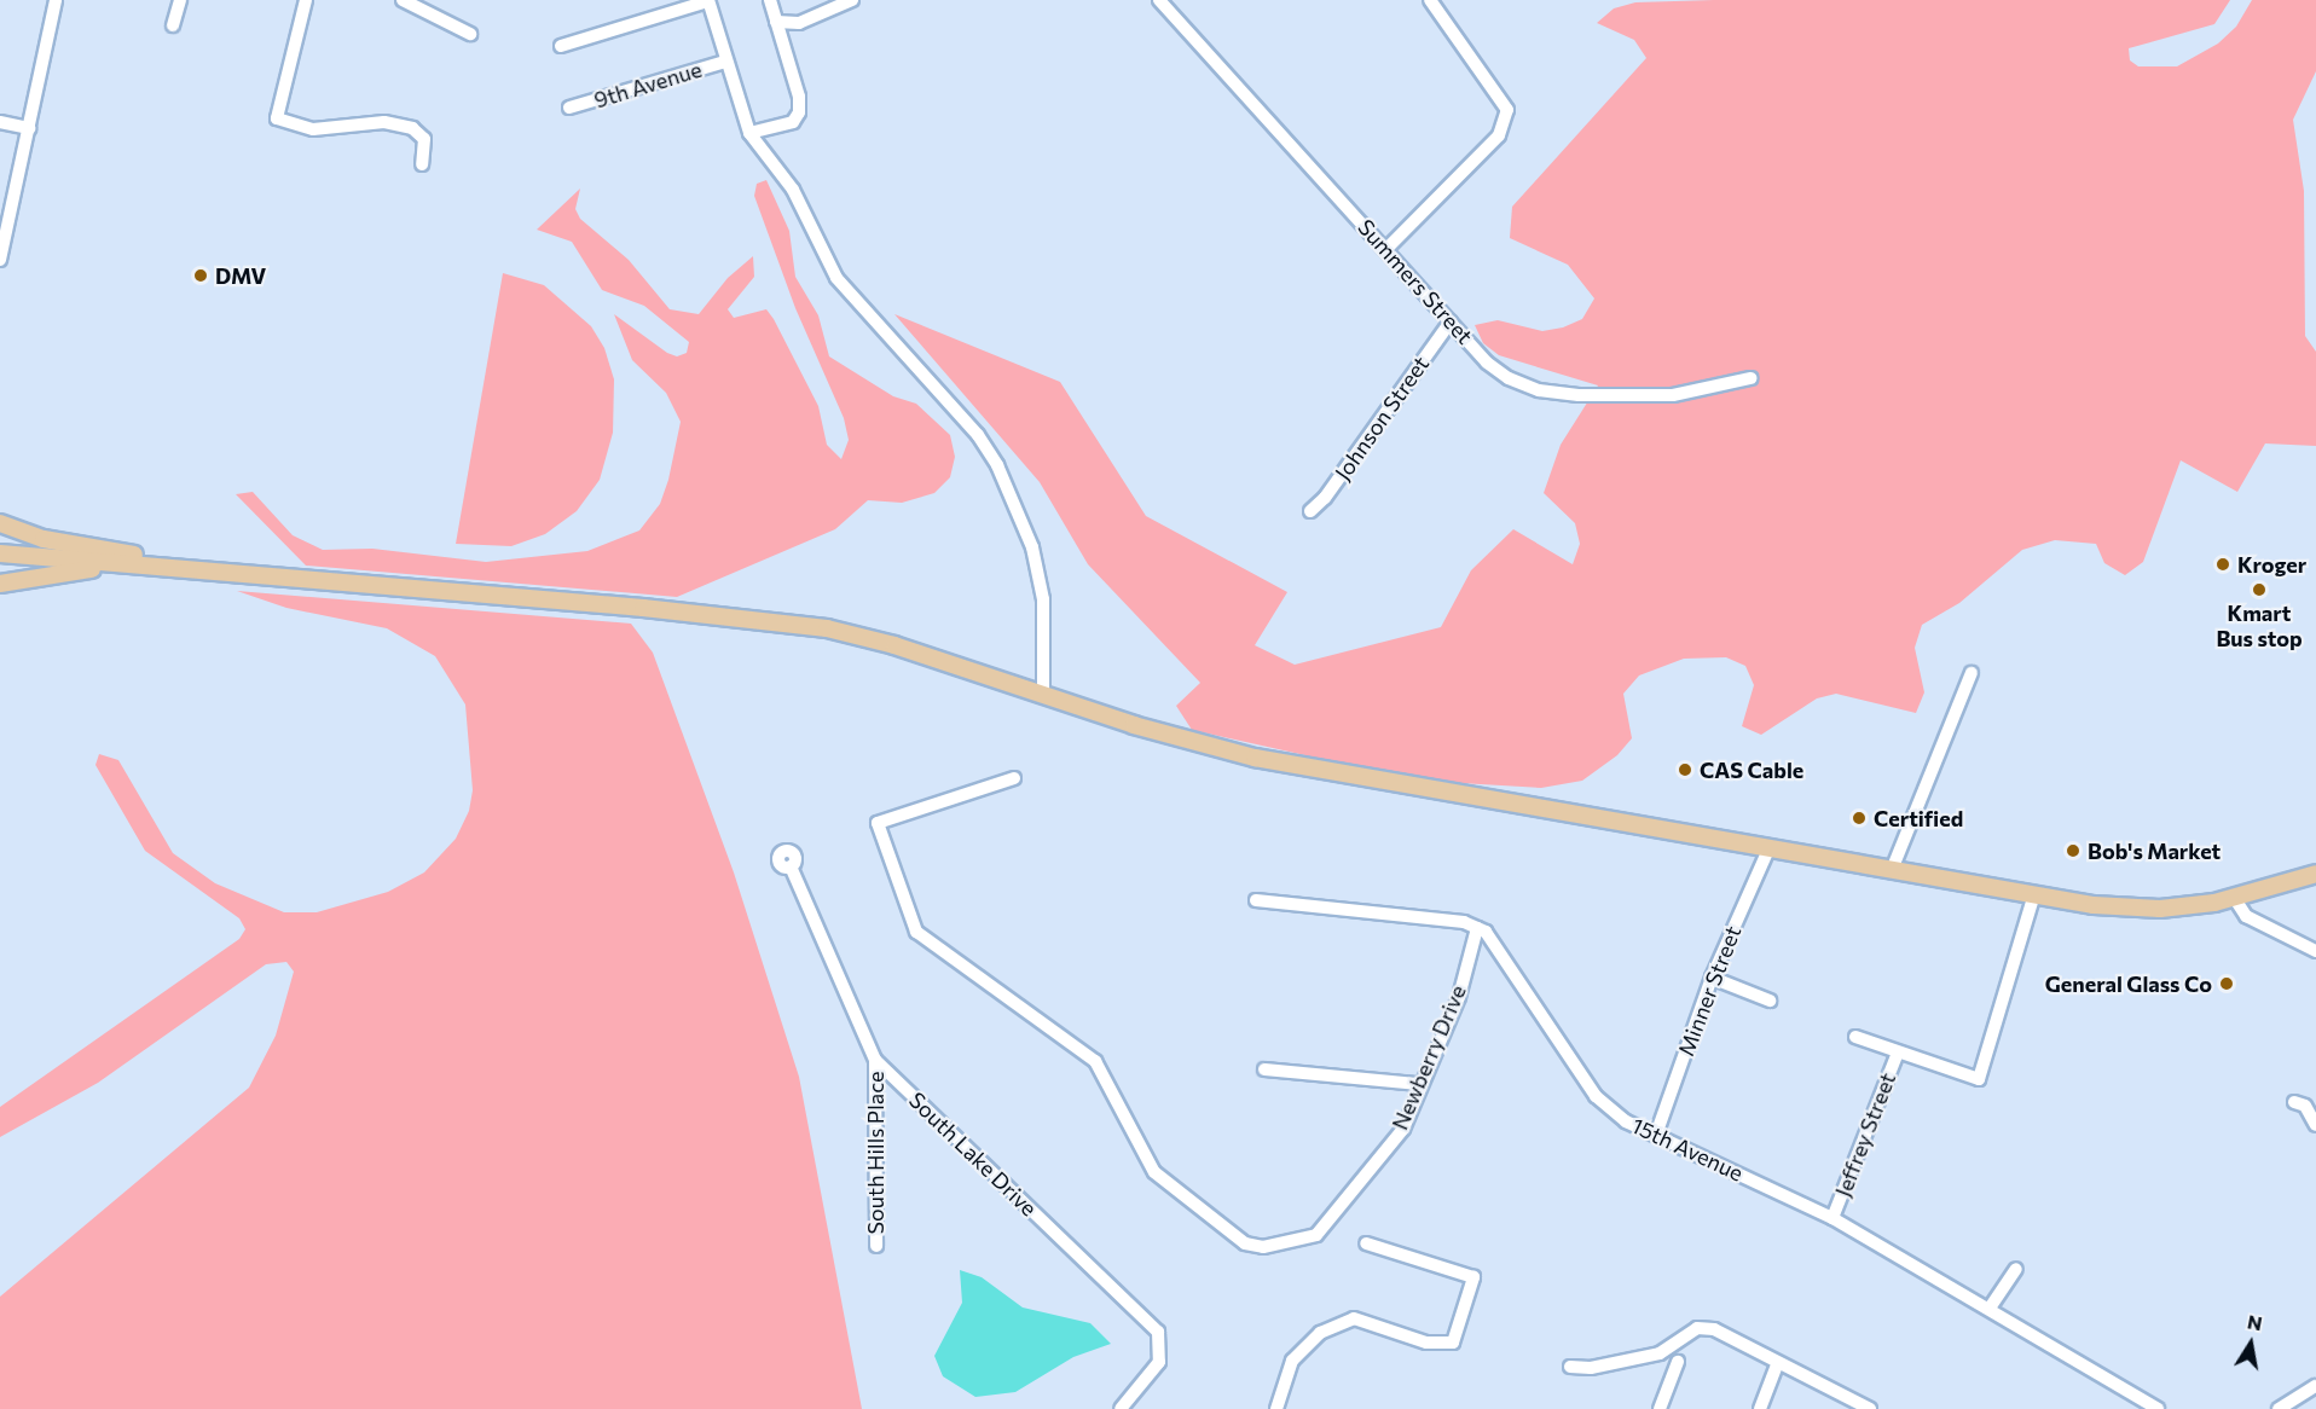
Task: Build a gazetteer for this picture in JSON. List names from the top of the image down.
{
  "streets": {
    "street": [
      "9th Avenue",
      "Summers Street",
      "Johnson Street",
      "Minner Street",
      "Newberry Drive",
      "Jeffrey Street",
      "15th Avenue",
      "South Hills Place",
      "South Lake Drive"
    ]
  },
  "crossings": [
    ["Summers Street", "Johnson Street"],
    ["Minner Street", "15th Avenue"],
    ["Newberry Drive", "15th Avenue"],
    ["Jeffrey Street", "15th Avenue"],
    ["South Hills Place", "South Lake Drive"]
  ],
  "places": [
    "DMV",
    "Kroger",
    "Kmart Bus stop",
    "CAS Cable",
    "Certified",
    "Bob's Market",
    "General Glass Co"
  ],
  "north": "top"
}
